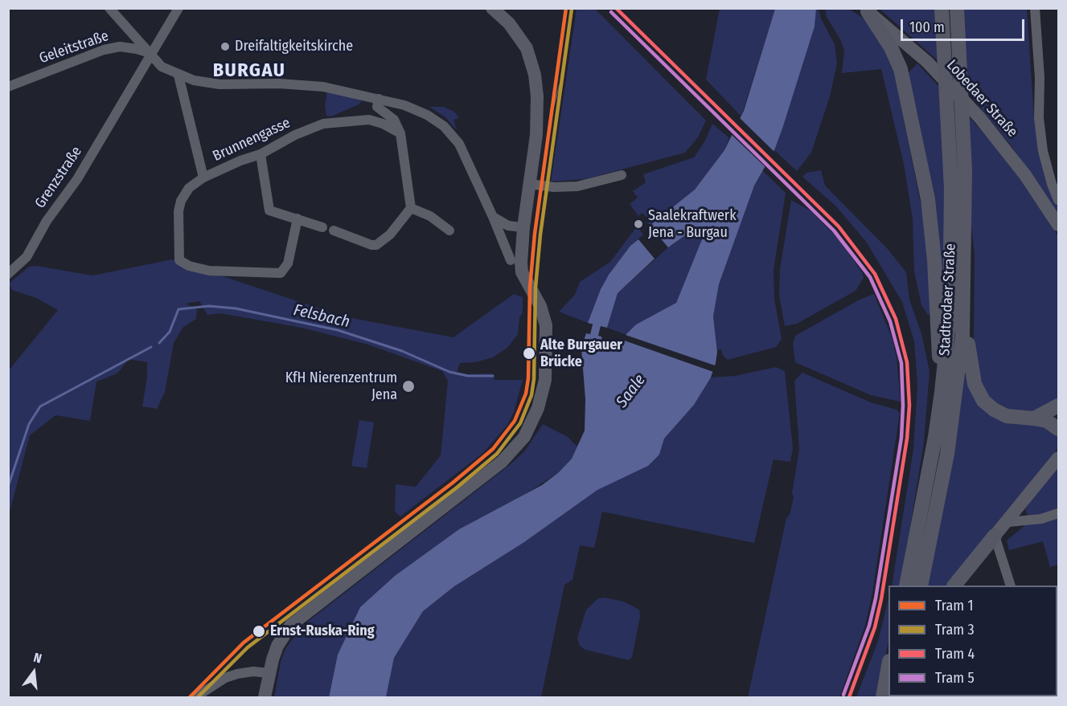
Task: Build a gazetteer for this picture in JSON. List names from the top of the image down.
{
  "streets": {
    "main road": ["Lobedaer Straße", "Stadtrodaer Straße"],
    "street": ["Geleitstraße", "Brunnengasse", "Grenzstraße"]
  },
  "crossings": [
    ["Geleitstraße", "Grenzstraße"]
  ],
  "districts": ["BURGAU"],
  "water": ["Felsbach", "Saale"],
  "places": [
    "Dreifaltigkeitskirche",
    "Saalekraftwerk Jena - Burgau",
    "Alte Burgauer Brücke",
    "KfH Nierenzentrum Jena",
    "Ernst-Ruska-Ring"
  ],
  "lines": [
    "tram line 1",
    "tram line 4",
    "tram line 3",
    "tram line 5"
  ],
  "legend": [
    "Tram 1",
    "Tram 3",
    "Tram 4",
    "Tram 5"
  ],
  "scale_bar": "100 m",
  "north": "top"
}
